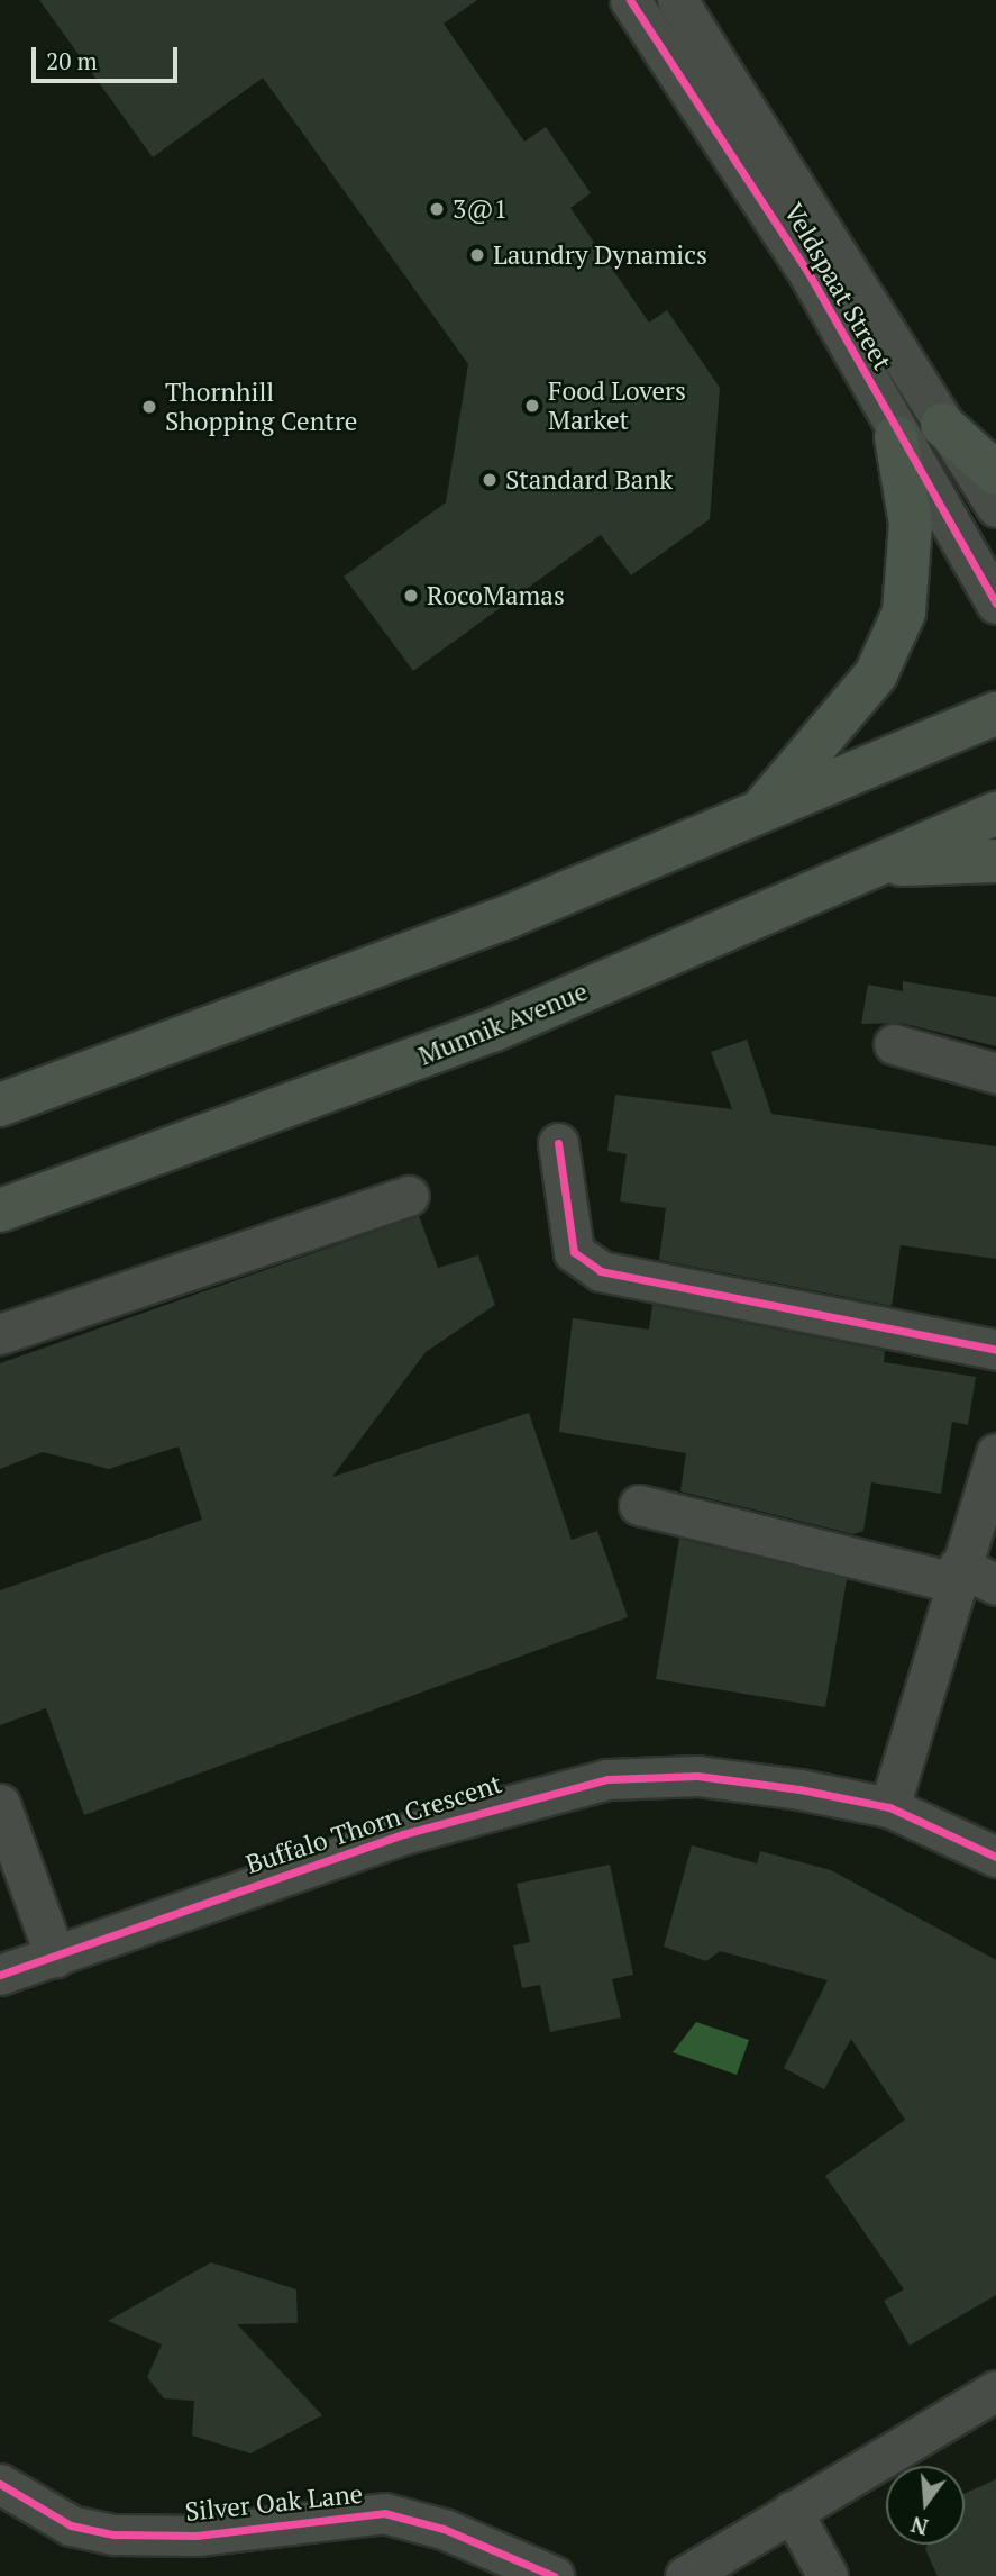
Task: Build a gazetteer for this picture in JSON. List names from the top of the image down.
{
  "streets": {
    "main road": ["Munnik Avenue"],
    "street": ["Veldspaat Street", "Buffalo Thorn Crescent", "Silver Oak Lane"]
  },
  "places": [
    "3@1",
    "Laundry Dynamics",
    "Food Lovers Market",
    "Thornhill Shopping Centre",
    "Standard Bank",
    "RocoMamas"
  ],
  "scale_bar": "20 m",
  "north": "bottom"
}
